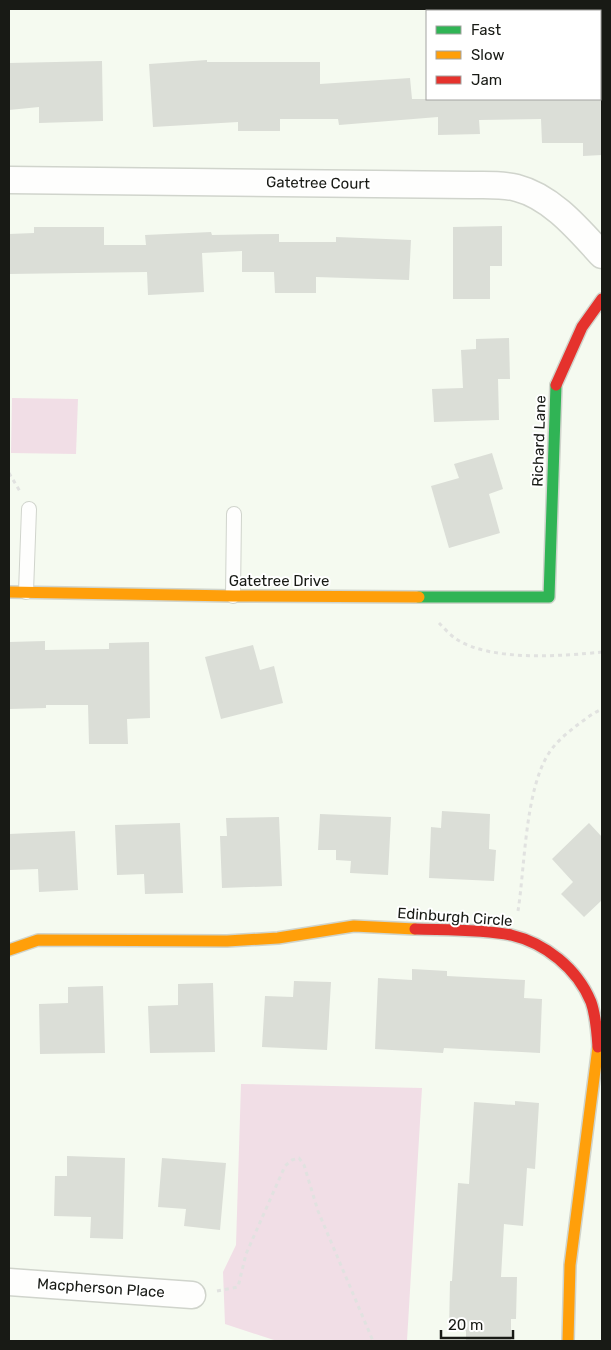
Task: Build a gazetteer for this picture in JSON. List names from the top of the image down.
{
  "streets": {
    "street": [
      "Gatetree Court",
      "Richard Lane",
      "Gatetree Drive",
      "Edinburgh Circle",
      "Macpherson Place"
    ]
  },
  "crossings": [
    ["Richard Lane", "Gatetree Drive"]
  ],
  "legend": ["Fast", "Slow", "Jam"],
  "scale_bar": "20 m"
}
